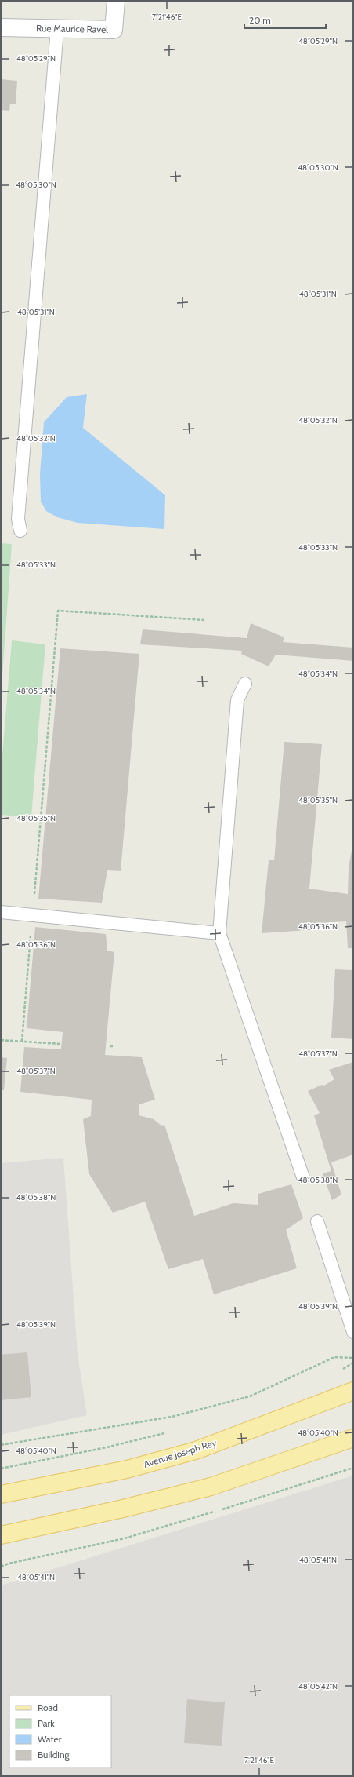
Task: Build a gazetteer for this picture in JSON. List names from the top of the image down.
{
  "streets": {
    "main road": ["Avenue Joseph Rey"],
    "street": ["Rue Maurice Ravel"]
  },
  "legend": [
    "Road",
    "Park",
    "Water",
    "Building"
  ],
  "scale_bar": "20 m",
  "coordinates": [
    "7°21'46\"E",
    "48°05'29\"N",
    "48°05'30\"N",
    "48°05'31\"N",
    "48°05'32\"N",
    "48°05'33\"N",
    "48°05'34\"N",
    "48°05'35\"N",
    "48°05'36\"N",
    "48°05'37\"N",
    "48°05'38\"N",
    "48°05'39\"N",
    "48°05'40\"N",
    "48°05'41\"N",
    "48°05'42\"N"
  ]
}
